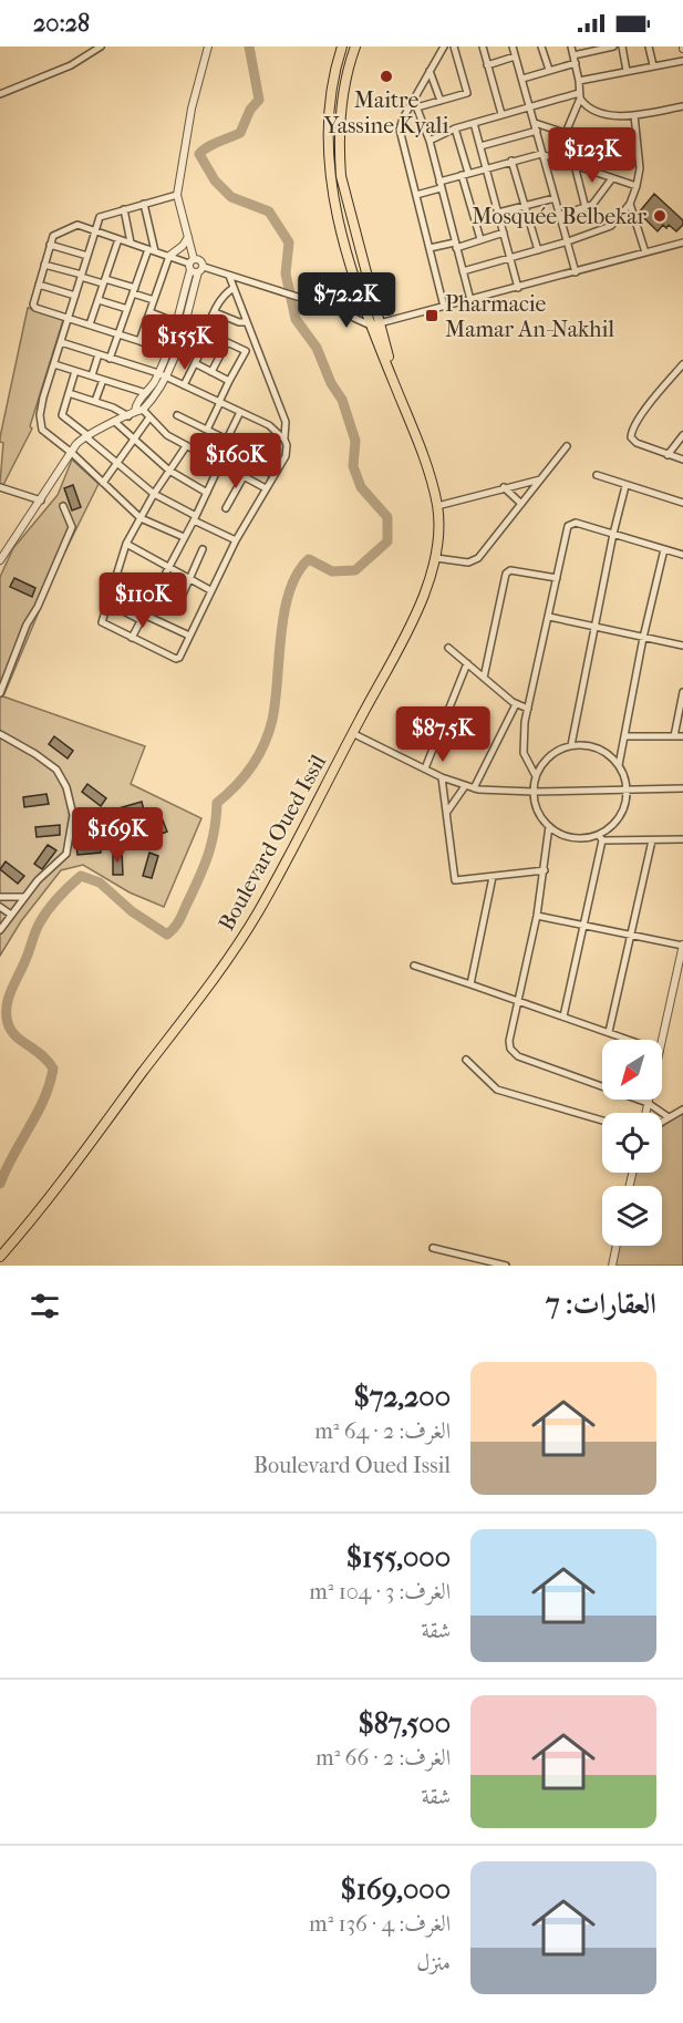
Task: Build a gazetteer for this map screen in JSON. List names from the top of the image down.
{
  "streets": {
    "main road": ["Boulevard Oued Issil"]
  },
  "places": {
    "other": ["Maitre Yassine Kyali", "Mosquée Belbekar"],
    "transit": ["Pharmacie Mamar An-Nakhil"]
  },
  "north": "bottom left",
  "page": {
    "status": "20:28",
    "price": [
      "$123K",
      "$72.2K",
      "$155K",
      "$160K",
      "$110K",
      "$87.5K",
      "$169K"
    ],
    "heading": "العقارات: 7",
    "list": [
      {
        "name": "$72,200",
        "note": "الغرف: 2 · 64 m² · Boulevard Oued Issil"
      },
      {
        "name": "$155,000",
        "note": "الغرف: 3 · 104 m² · شقة"
      },
      {
        "name": "$87,500",
        "note": "الغرف: 2 · 66 m² · شقة"
      },
      {
        "name": "$169,000",
        "note": "الغرف: 4 · 136 m² · منزل"
      }
    ]
  }
}
